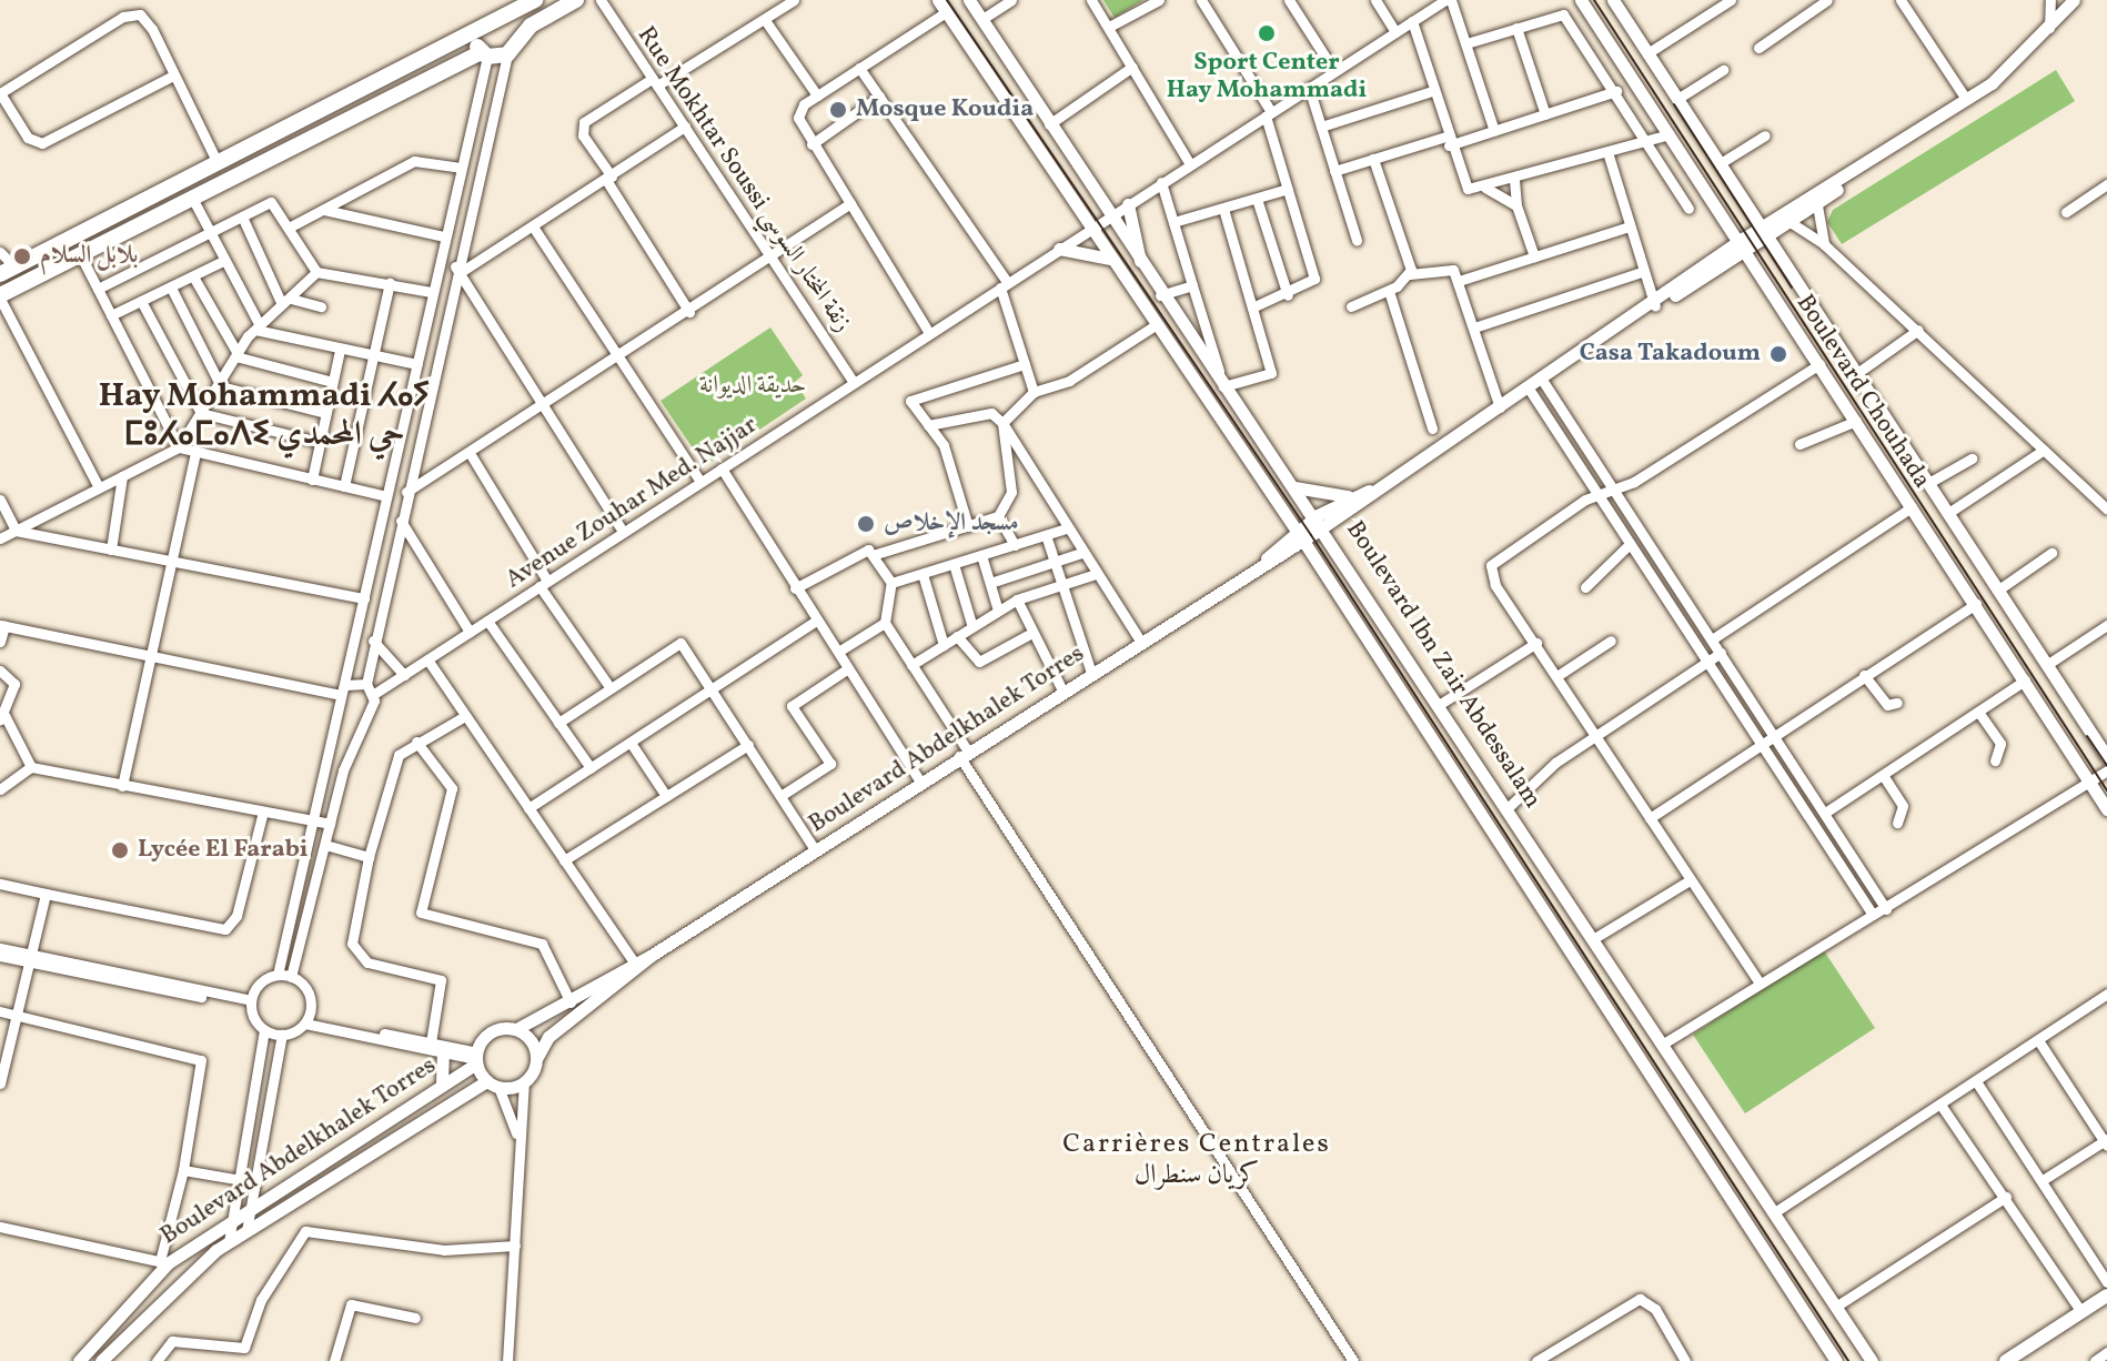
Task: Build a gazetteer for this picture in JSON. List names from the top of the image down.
{
  "streets": {
    "street": [
      "Rue Mokhtar Soussi زنقة المختار السوسي",
      "Boulevard Chouhada",
      "Avenue Zouhar Med. Najjar",
      "Boulevard Ibn Zair Abdessalam",
      "Boulevard Abdelkhalek Torres"
    ]
  },
  "crossings": [
    ["Rue Mokhtar Soussi زنقة المختار السوسي", "Avenue Zouhar Med. Najjar"],
    ["Boulevard Chouhada", "Boulevard Abdelkhalek Torres"],
    ["Avenue Zouhar Med. Najjar", "Boulevard Ibn Zair Abdessalam"],
    ["Boulevard Ibn Zair Abdessalam", "Boulevard Abdelkhalek Torres"]
  ],
  "districts": ["Hay Mohammadi ⵃⴰⵢ ⵎⵓⵃⴰⵎⴰⴷⵉ حي المحمدي", "Carrières Centrales كريان سنطرال"],
  "parks": ["حديقة الديوانة"],
  "places": [
    "Sport Center Hay Mohammadi",
    "Mosque Koudia",
    "بلابل السلام",
    "Casa Takadoum",
    "مسجد الإخلاص",
    "Lycée El Farabi"
  ]
}
